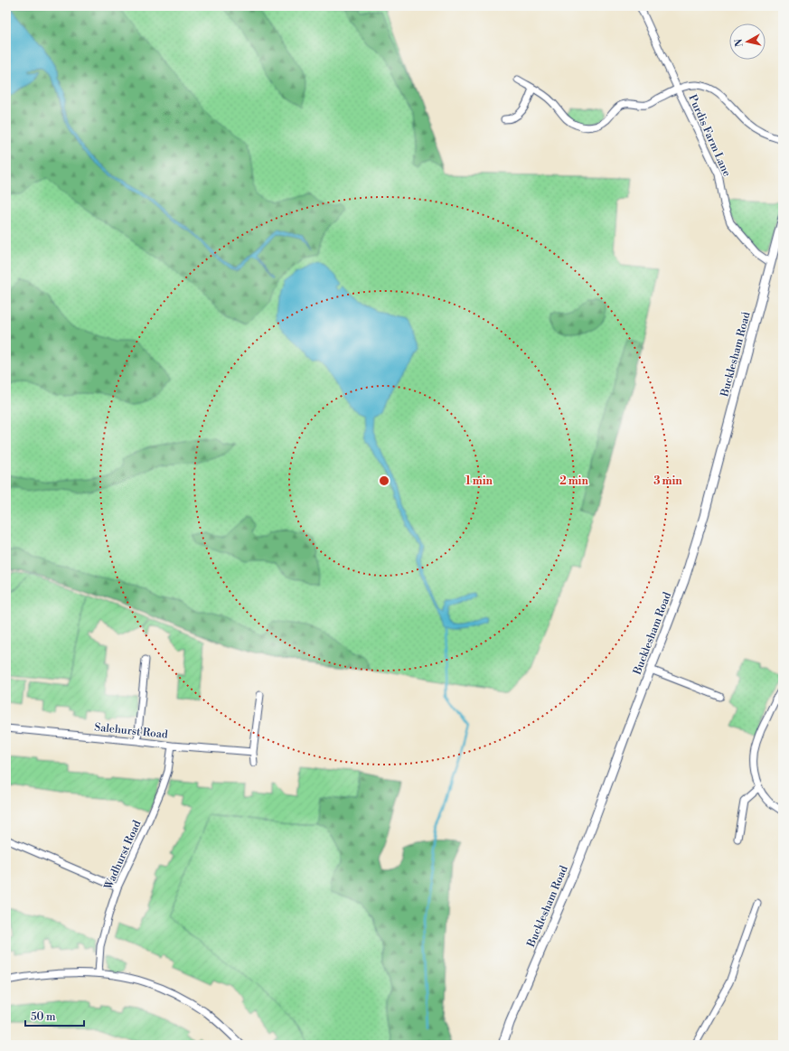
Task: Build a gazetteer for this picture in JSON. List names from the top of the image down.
{
  "streets": {
    "street": [
      "Purdis Farm Lane",
      "Bucklesham Road",
      "Salehurst Road",
      "Wadhurst Road"
    ]
  },
  "crossings": [
    ["Purdis Farm Lane", "Bucklesham Road"],
    ["Salehurst Road", "Wadhurst Road"]
  ],
  "scale_bar": "50 m",
  "north": "left",
  "rings": ["1 min", "2 min", "3 min"]
}
